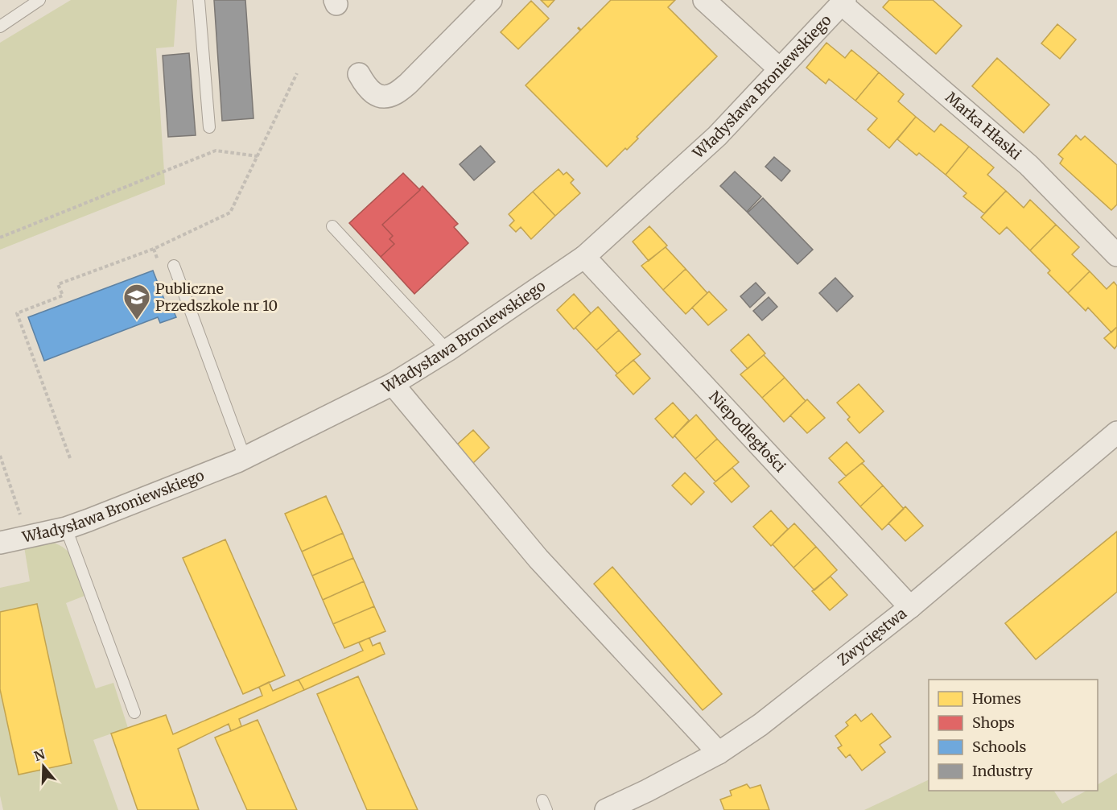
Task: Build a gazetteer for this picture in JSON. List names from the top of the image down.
{
  "streets": {
    "street": [
      "Władysława Broniewskiego",
      "Marka Hłaski",
      "Niepodległości",
      "Zwycięstwa"
    ]
  },
  "crossings": [
    ["Władysława Broniewskiego", "Marka Hłaski"],
    ["Władysława Broniewskiego", "Niepodległości"],
    ["Niepodległości", "Zwycięstwa"]
  ],
  "places": {
    "school or university": ["Publiczne Przedszkole nr 10"]
  },
  "legend": [
    "Homes",
    "Shops",
    "Schools",
    "Industry"
  ],
  "north": "top"
}
